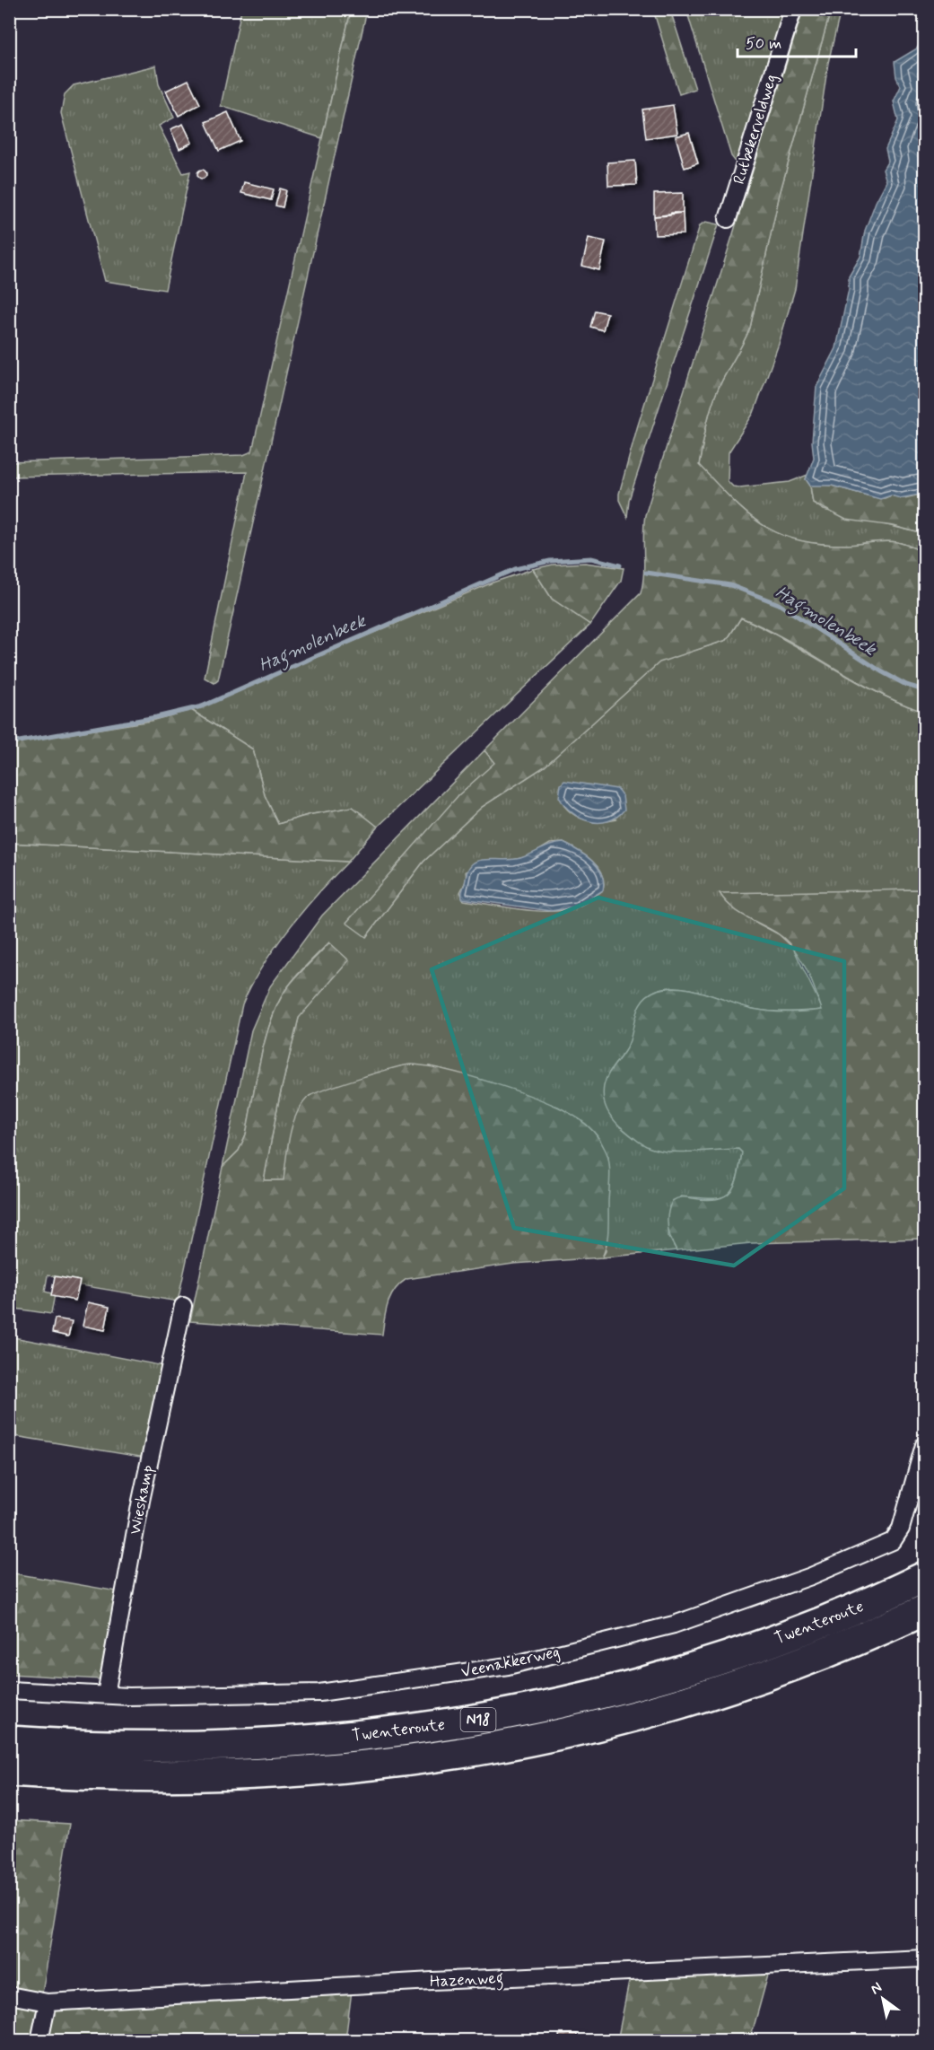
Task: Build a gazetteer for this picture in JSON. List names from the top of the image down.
{
  "streets": {
    "highway": ["Twenteroute", "N18"],
    "street": [
      "Rutbekerveldweg",
      "Wieskamp",
      "Veenakkerweg",
      "Hazenweg"
    ]
  },
  "crossings": [
    ["Wieskamp", "Veenakkerweg"]
  ],
  "water": ["Hagmolenbeek"],
  "scale_bar": "50 m",
  "north": "top left"
}
